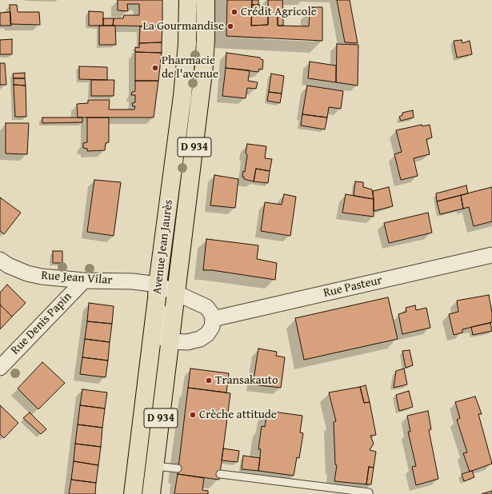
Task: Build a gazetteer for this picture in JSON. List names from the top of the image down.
{
  "streets": {
    "main road": ["D 934", "Avenue Jean Jaurès"],
    "street": ["Rue Jean Vilar", "Rue Pasteur", "Rue Denis Papin"]
  },
  "crossings": [
    ["Avenue Jean Jaurès", "Rue Jean Vilar"],
    ["Rue Jean Vilar", "Rue Pasteur"],
    ["Rue Jean Vilar", "Rue Denis Papin"]
  ],
  "places": [
    "Crédit Agricole",
    "La Gourmandise",
    "Pharmacie de l'avenue",
    "Transakauto",
    "Crèche attitude"
  ]
}
